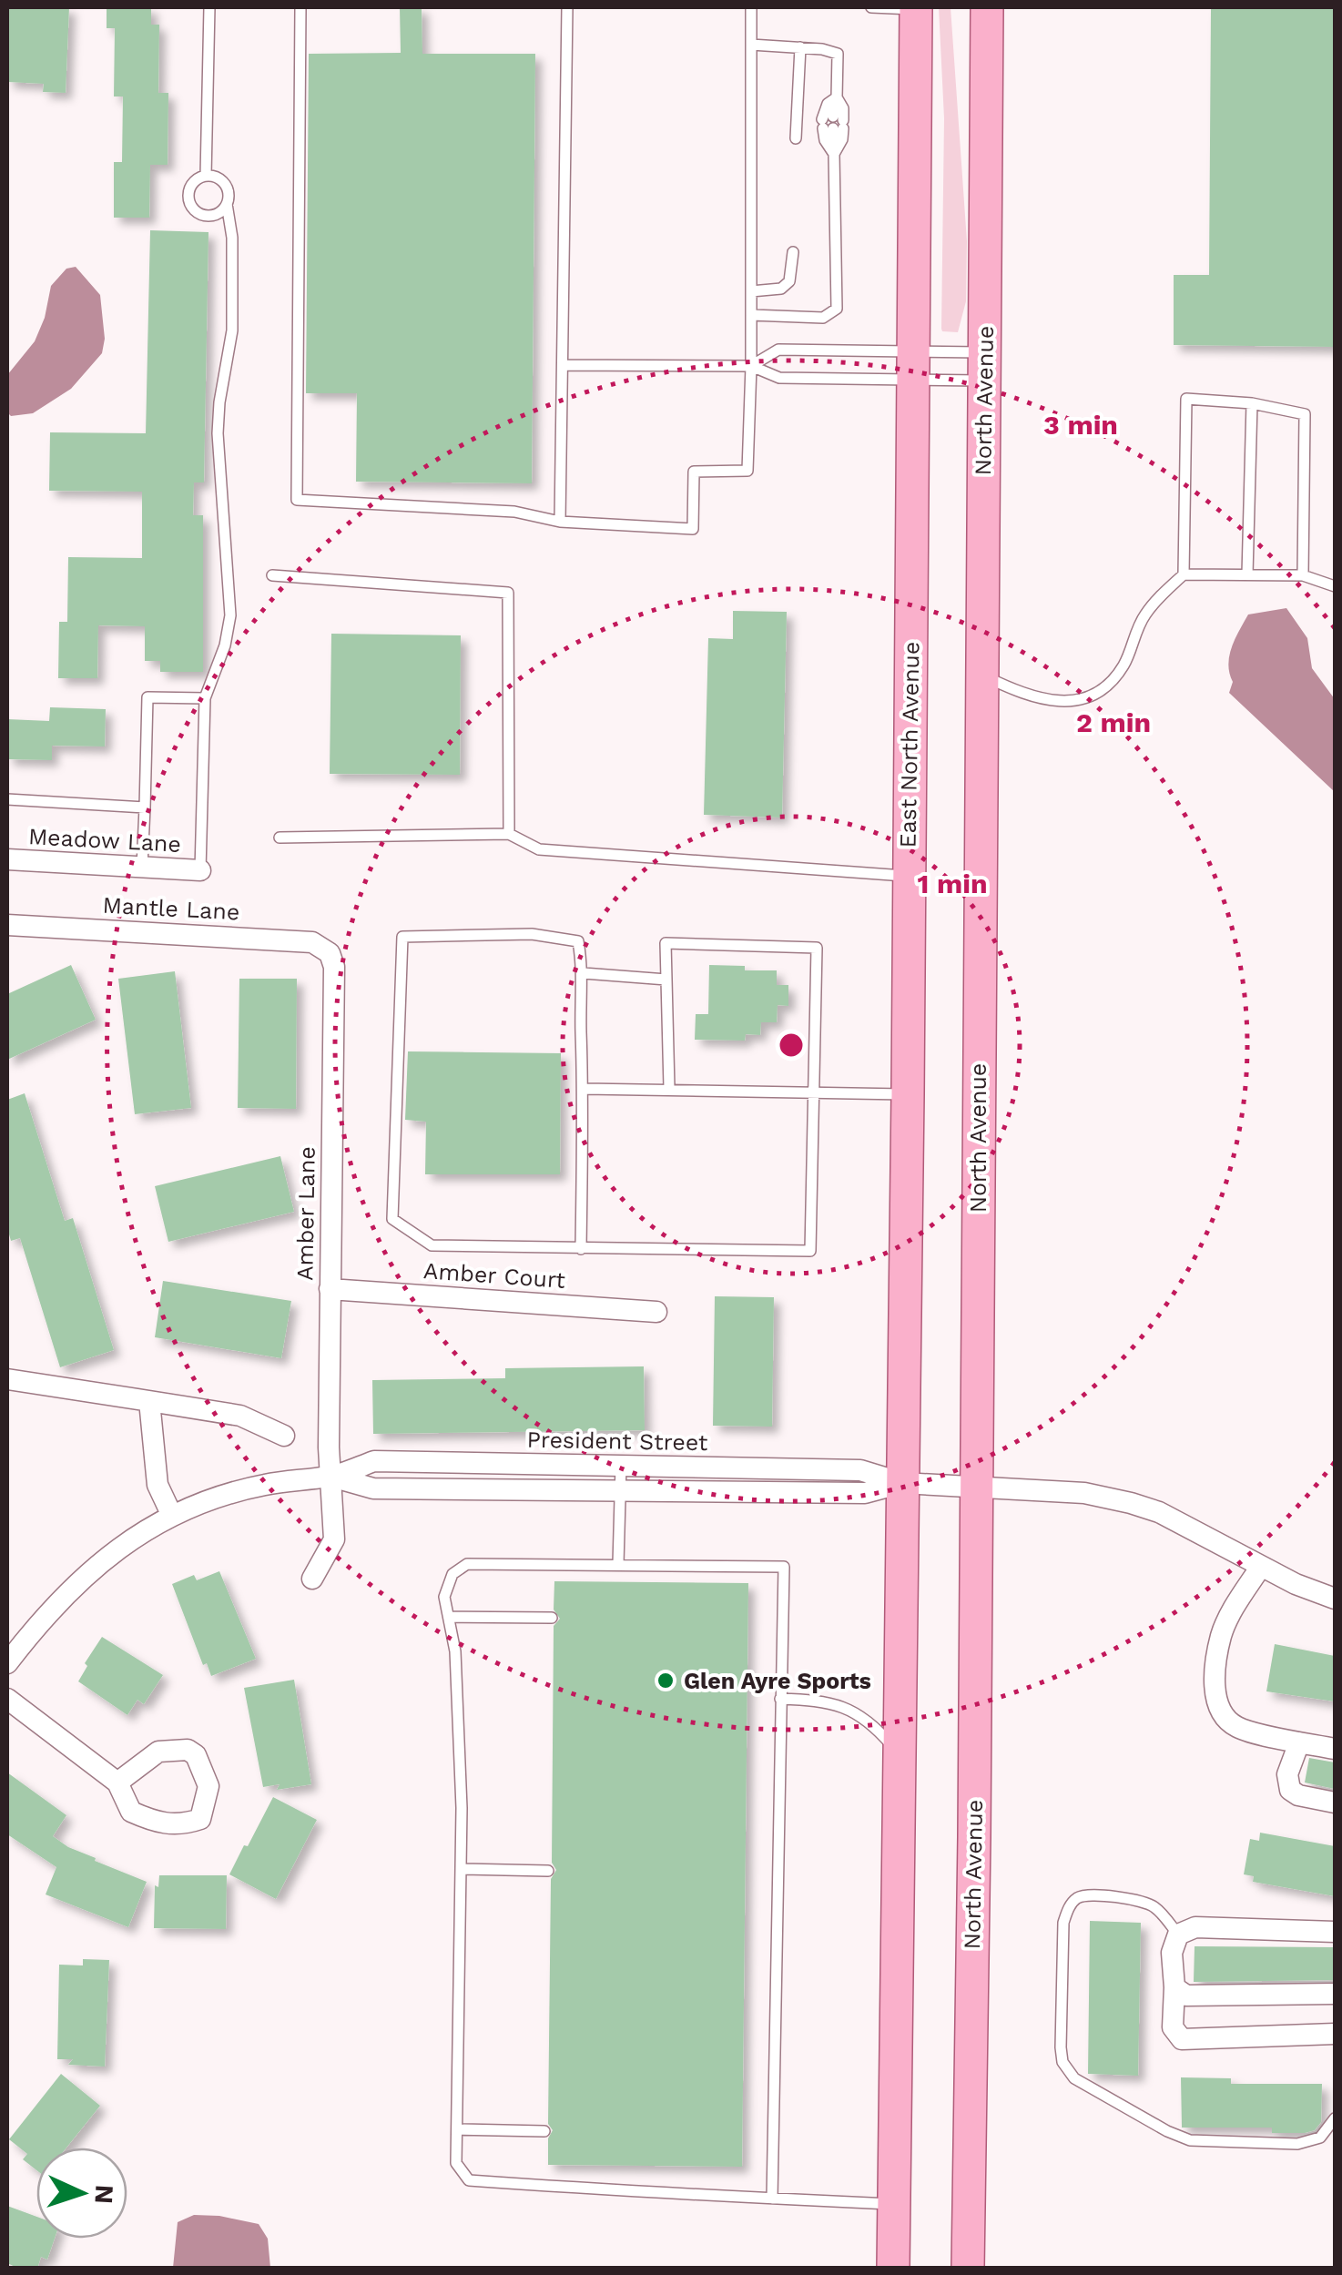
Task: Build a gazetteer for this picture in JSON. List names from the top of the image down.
{
  "streets": {
    "main road": ["North Avenue", "East North Avenue"],
    "street": [
      "Meadow Lane",
      "Mantle Lane",
      "Amber Lane",
      "Amber Court",
      "President Street"
    ]
  },
  "crossings": [
    ["North Avenue", "President Street"],
    ["East North Avenue", "President Street"],
    ["Mantle Lane", "Amber Lane"],
    ["Amber Lane", "Amber Court"],
    ["Amber Lane", "President Street"]
  ],
  "places": ["Glen Ayre Sports"],
  "north": "right",
  "rings": ["3 min", "2 min", "1 min"]
}
